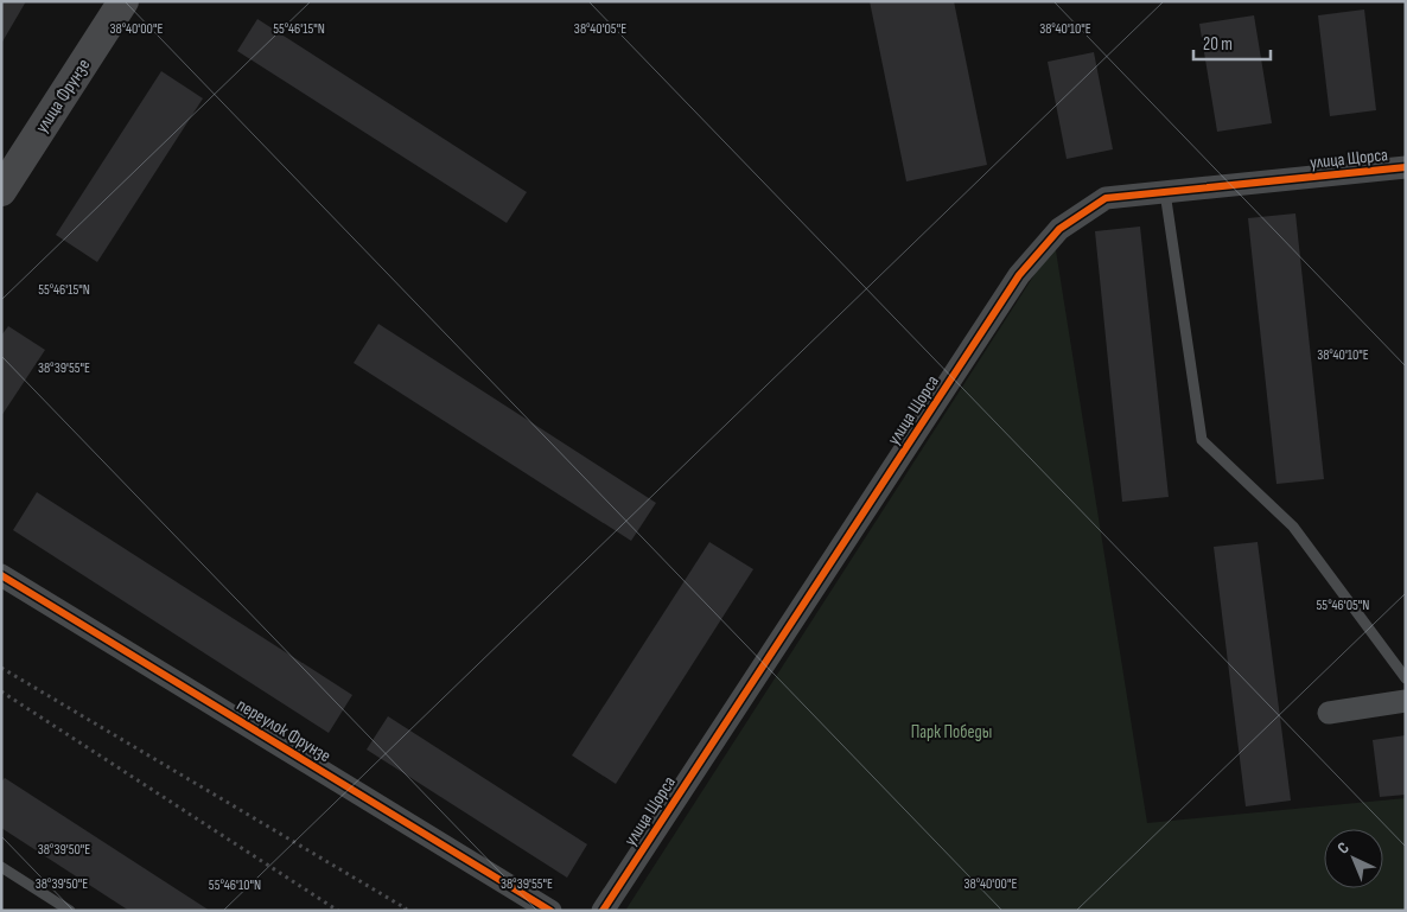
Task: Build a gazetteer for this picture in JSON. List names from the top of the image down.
{
  "streets": {
    "main road": ["улица Фрунзе"],
    "street": ["улица Щорса", "переулок Фрунзе"]
  },
  "parks": ["Парк Победы"],
  "scale_bar": "20 m",
  "north": "top left",
  "coordinates": [
    "55°46'15\"N",
    "38°40'05\"E",
    "38°40'00\"E",
    "38°40'10\"E",
    "38°39'55\"E",
    "55°46'05\"N",
    "38°39'50\"E",
    "55°46'10\"N"
  ]
}
